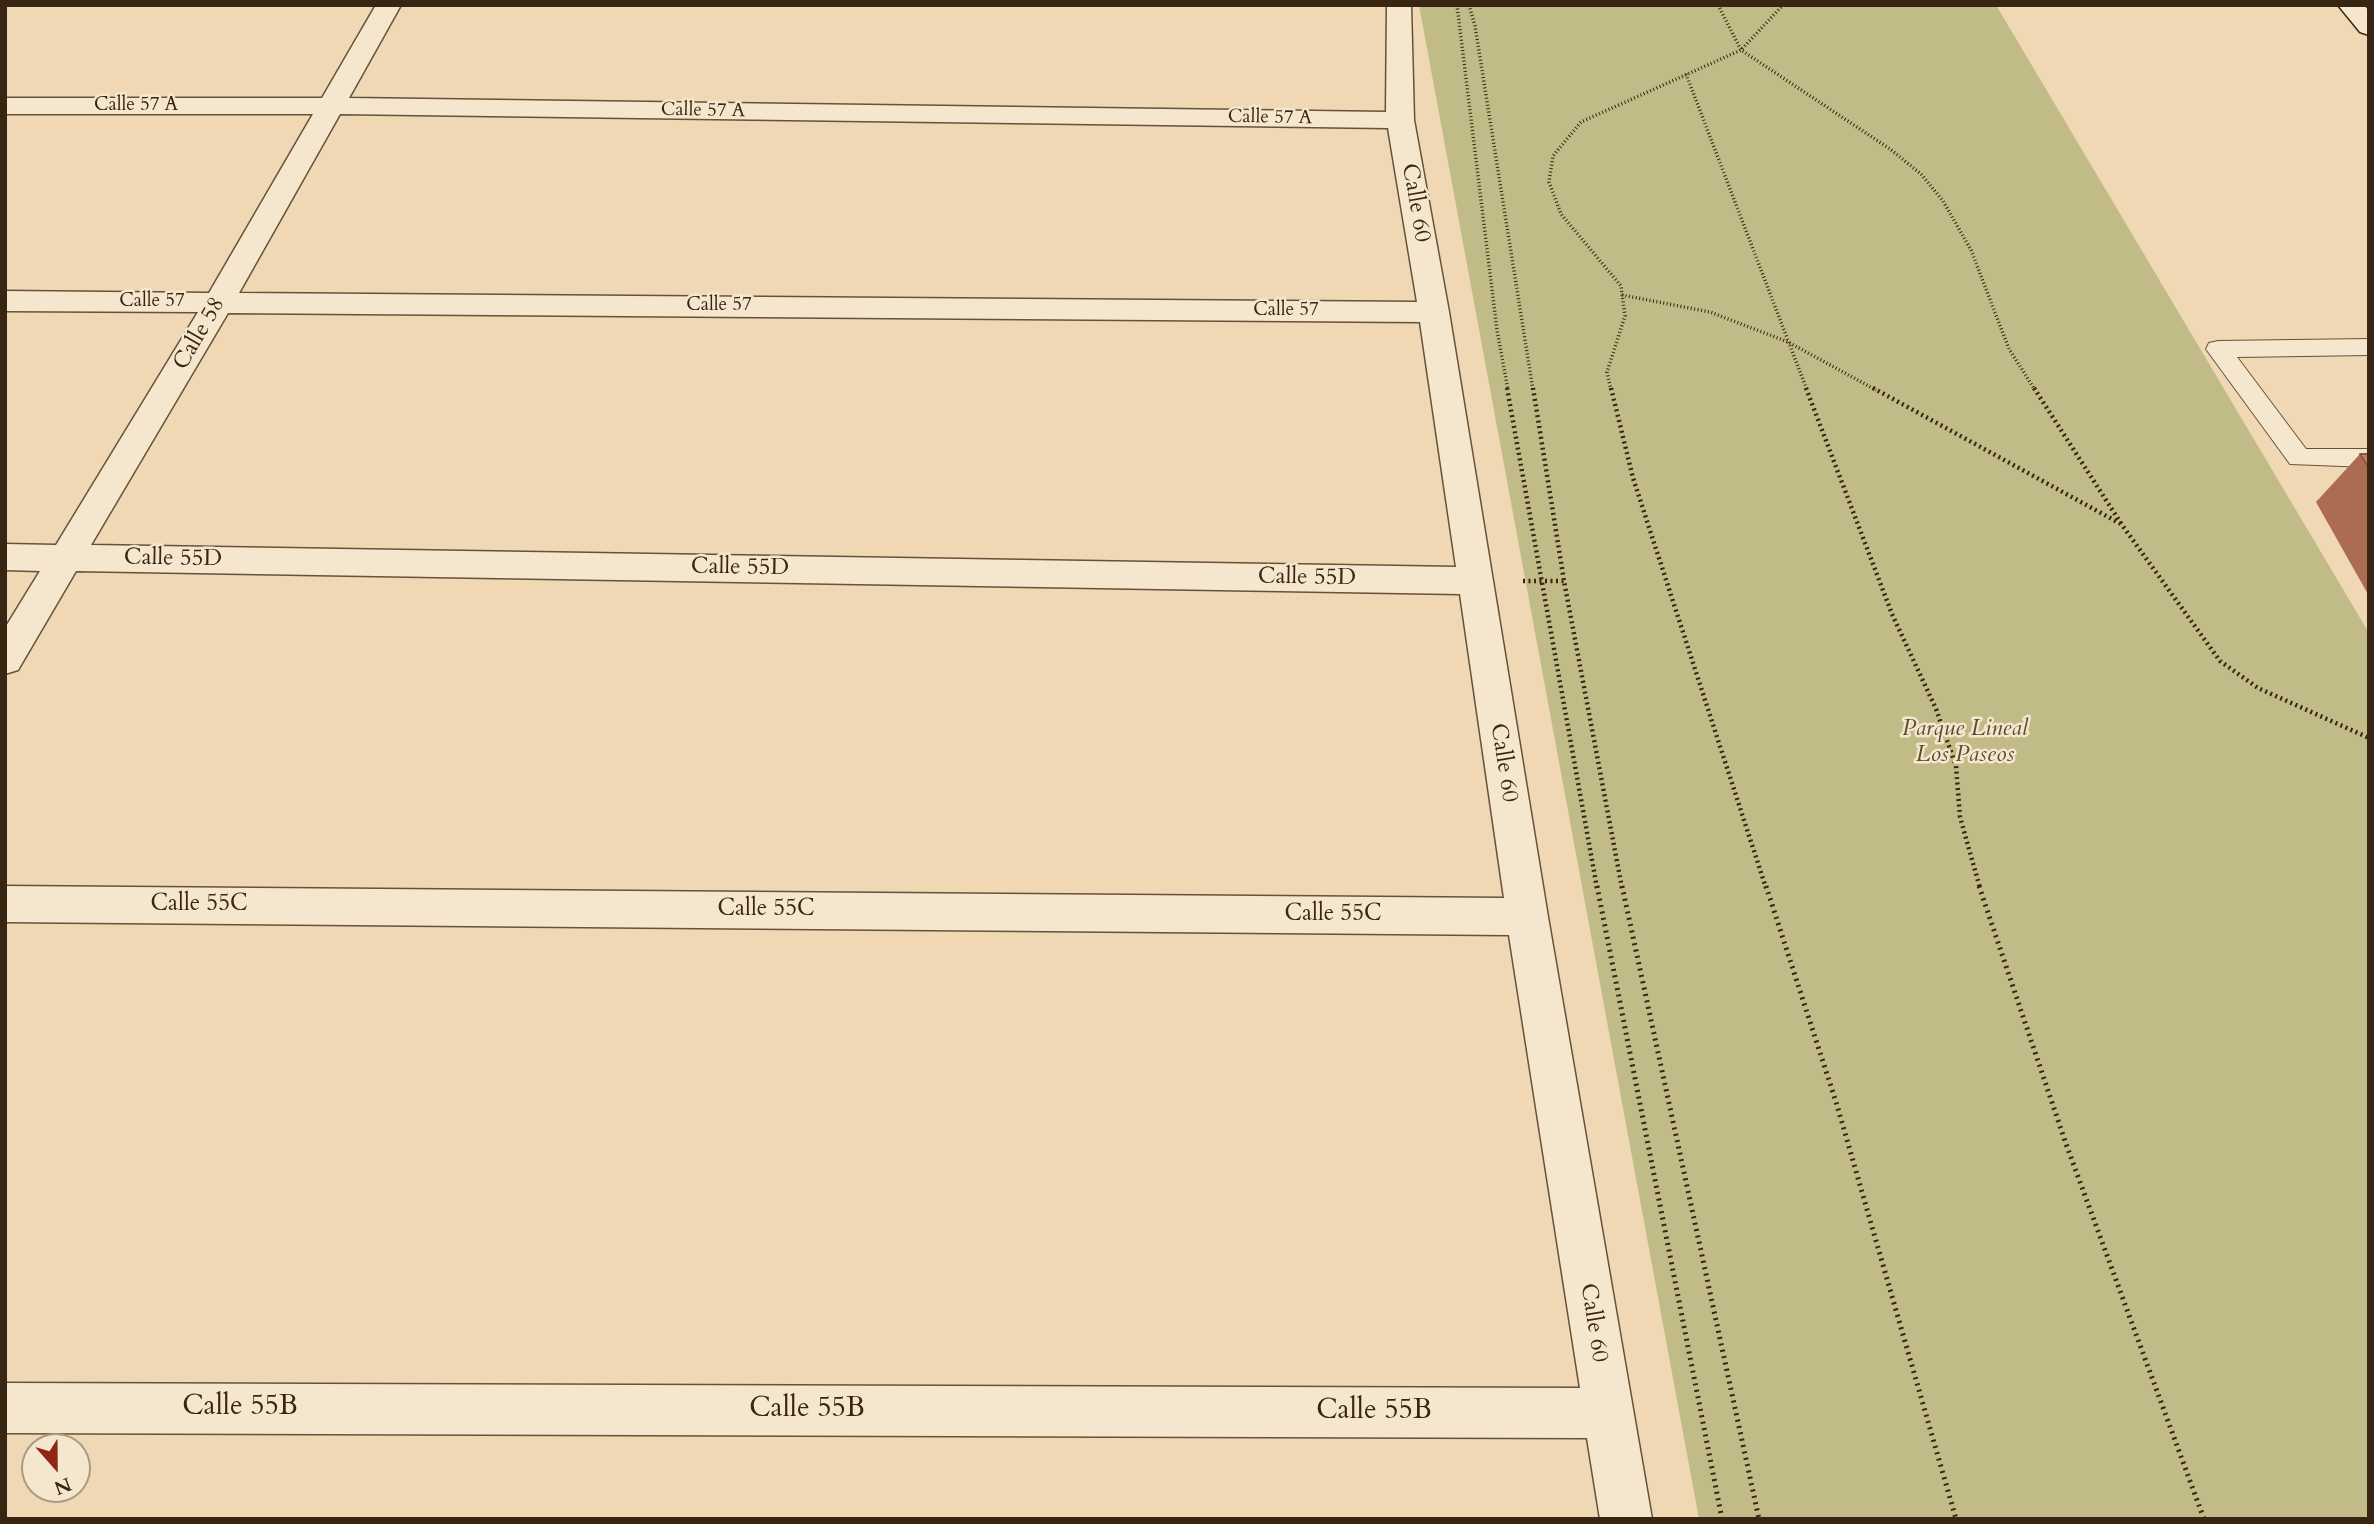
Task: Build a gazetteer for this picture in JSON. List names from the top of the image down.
{
  "streets": {
    "street": [
      "Calle 57 A",
      "Calle 60",
      "Calle 57",
      "Calle 58",
      "Calle 55D",
      "Calle 55C",
      "Calle 55B"
    ]
  },
  "crossings": [
    ["Calle 57 A", "Calle 60"],
    ["Calle 57 A", "Calle 58"],
    ["Calle 60", "Calle 57"],
    ["Calle 60", "Calle 55D"],
    ["Calle 60", "Calle 55C"],
    ["Calle 60", "Calle 55B"],
    ["Calle 57", "Calle 58"],
    ["Calle 58", "Calle 55D"]
  ],
  "parks": ["Parque Lineal Los Paseos"],
  "north": "bottom"
}
